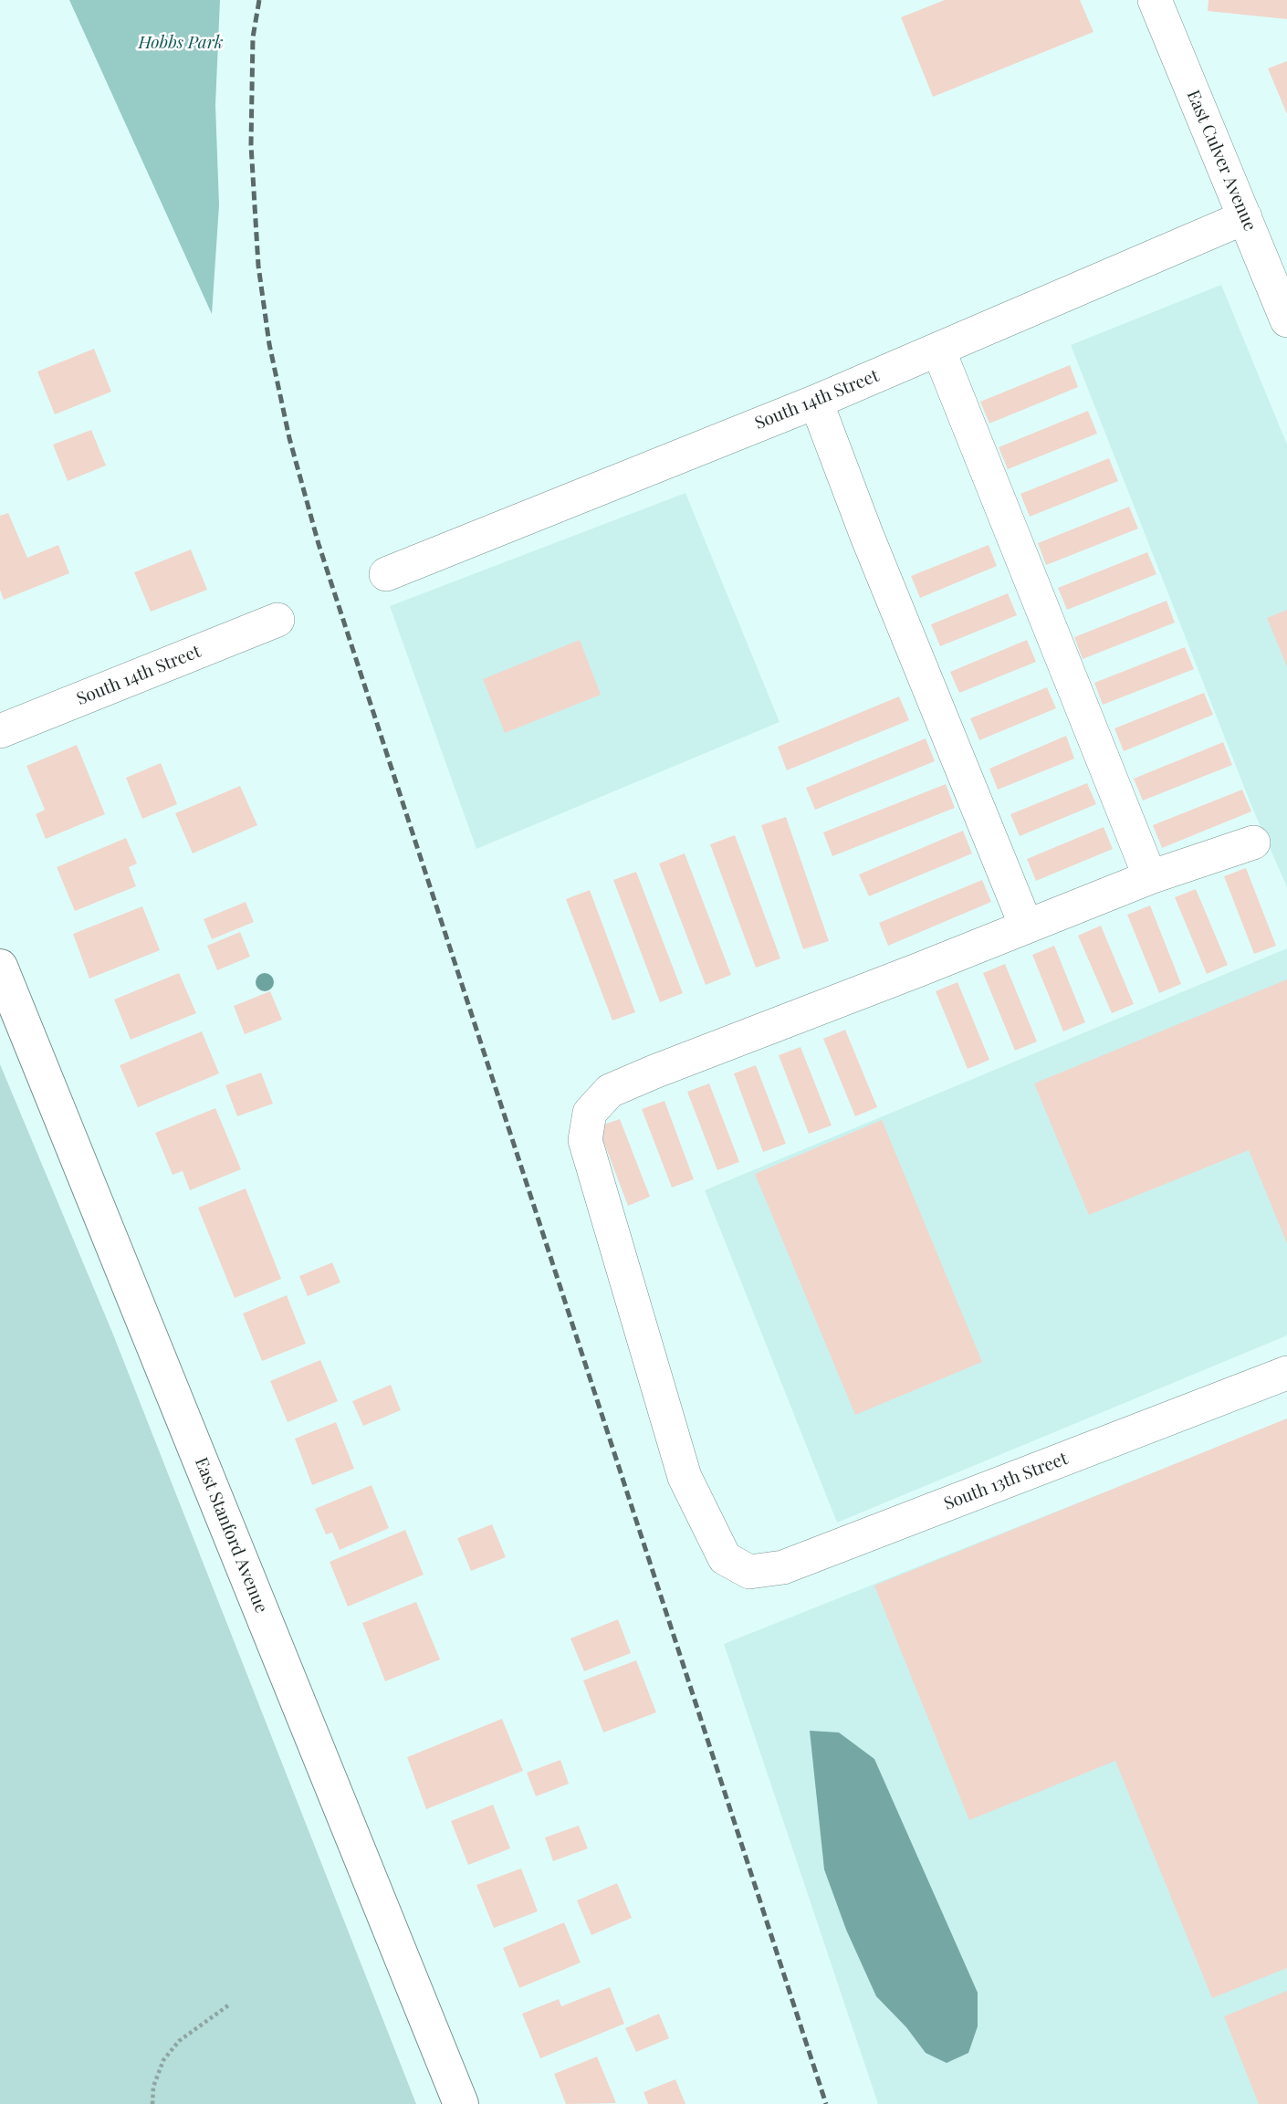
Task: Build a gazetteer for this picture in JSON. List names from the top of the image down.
{
  "streets": {
    "main road": ["East Stanford Avenue"],
    "street": ["East Culver Avenue", "South 14th Street", "South 13th Street"]
  },
  "crossings": [
    ["East Culver Avenue", "South 14th Street"]
  ],
  "parks": ["Hobbs Park"]
}
